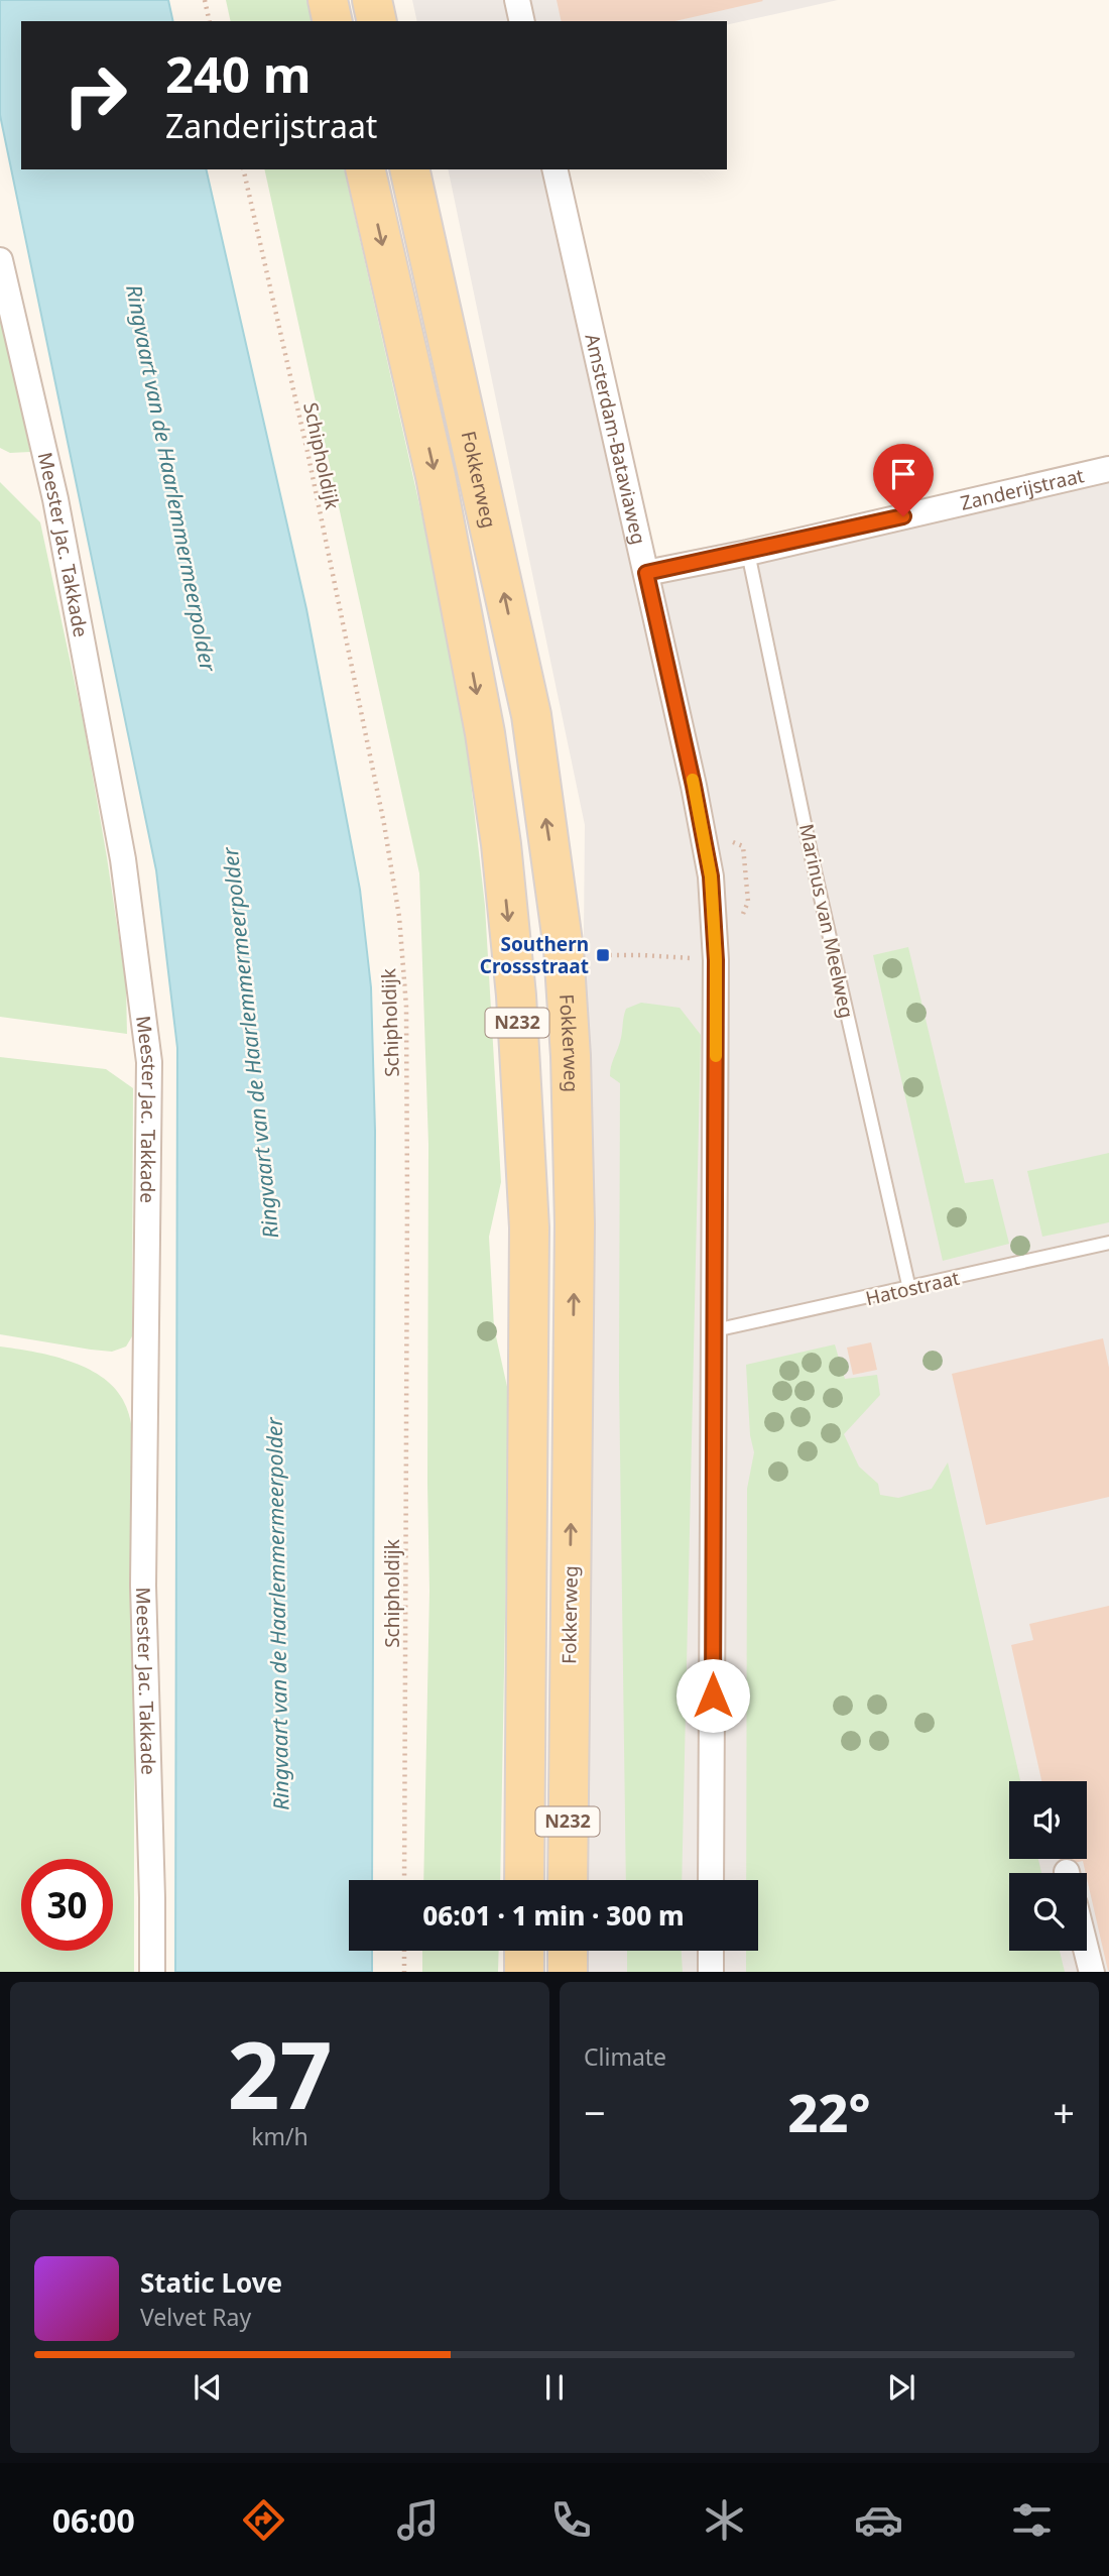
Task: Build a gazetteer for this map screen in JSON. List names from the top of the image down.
{
  "streets": {
    "main road": ["Fokkerweg", "N232"],
    "street": ["Amsterdam-Bataviaweg", "Zanderijstraat", "Meester Jac. Takkade"],
    "lane": ["Marinus van Meelweg", "Hatostraat"],
    "path": ["Schipholdijk"]
  },
  "crossings": [
    ["Amsterdam-Bataviaweg", "Zanderijstraat"],
    ["Amsterdam-Bataviaweg", "Hatostraat"],
    ["Zanderijstraat", "Marinus van Meelweg"],
    ["Marinus van Meelweg", "Hatostraat"]
  ],
  "water": ["Ringvaart van de Haarlemmermeerpolder"],
  "places": {
    "transit": ["Southern Crossstraat"]
  },
  "page": {
    "turn": ["240 m", "Zanderijstraat"],
    "limit": "30",
    "trip": "06:01 · 1 min · 300 m",
    "tile": [
      ["27", "km/h"],
      "Climate"
    ],
    "heat": ["−", "22°", "+"],
    "song": ["Static Love", "Velvet Ray"],
    "tabs": "06:00"
  }
}
